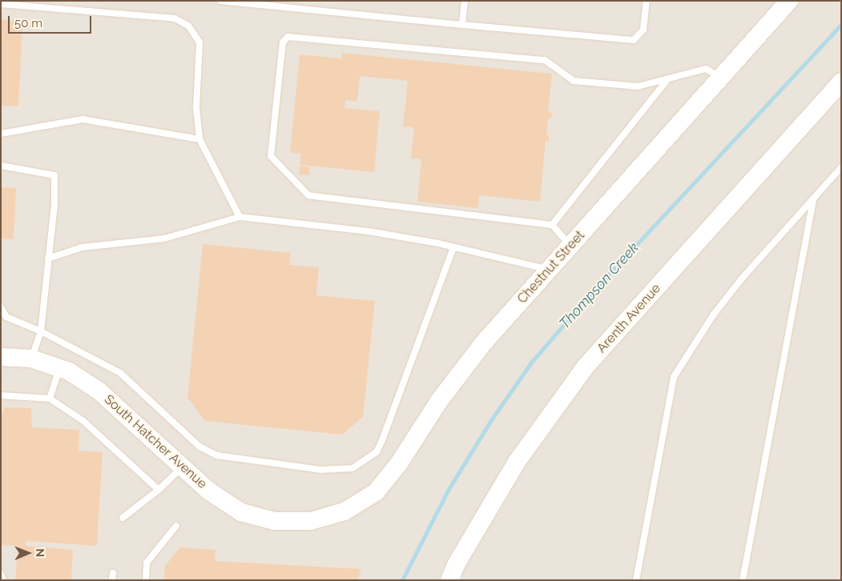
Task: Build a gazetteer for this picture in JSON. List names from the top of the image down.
{
  "streets": {
    "street": ["Chestnut Street", "Arenth Avenue", "South Hatcher Avenue"]
  },
  "crossings": [
    ["Chestnut Street", "South Hatcher Avenue"]
  ],
  "water": ["Thompson Creek"],
  "scale_bar": "50 m",
  "north": "right"
}
